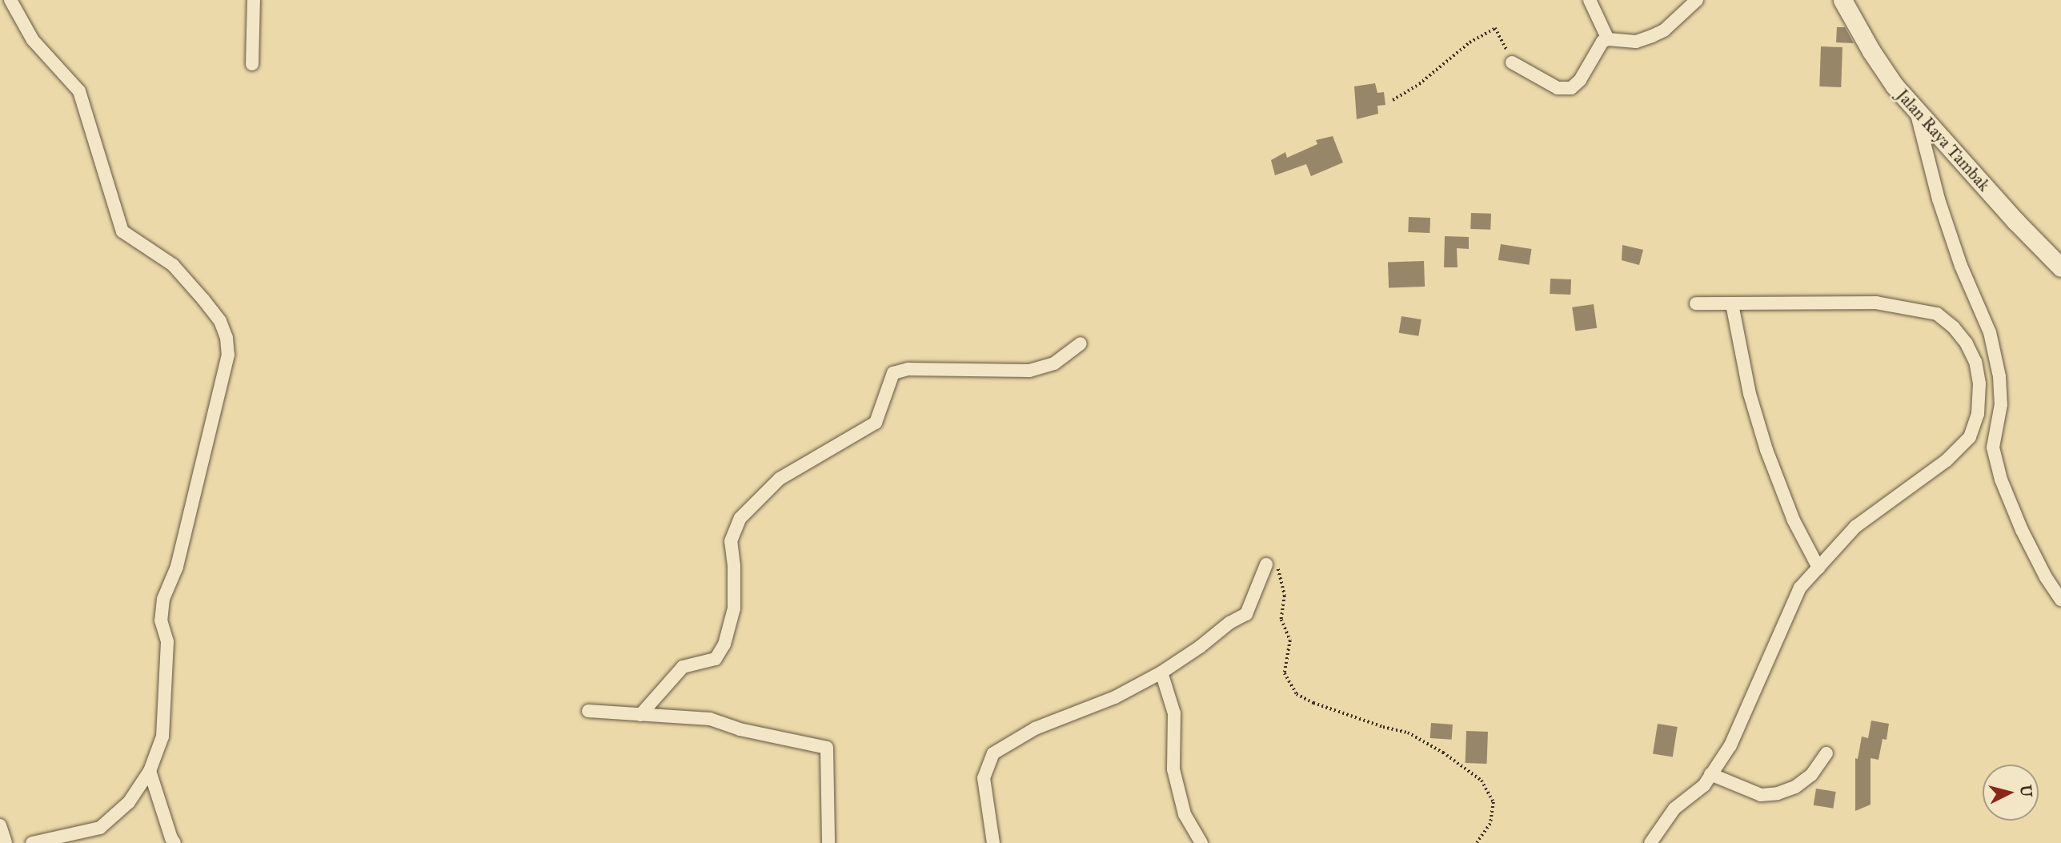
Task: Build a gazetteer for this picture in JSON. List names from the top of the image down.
{
  "streets": {
    "street": ["Jalan Raya Tambak"]
  },
  "north": "right"
}
